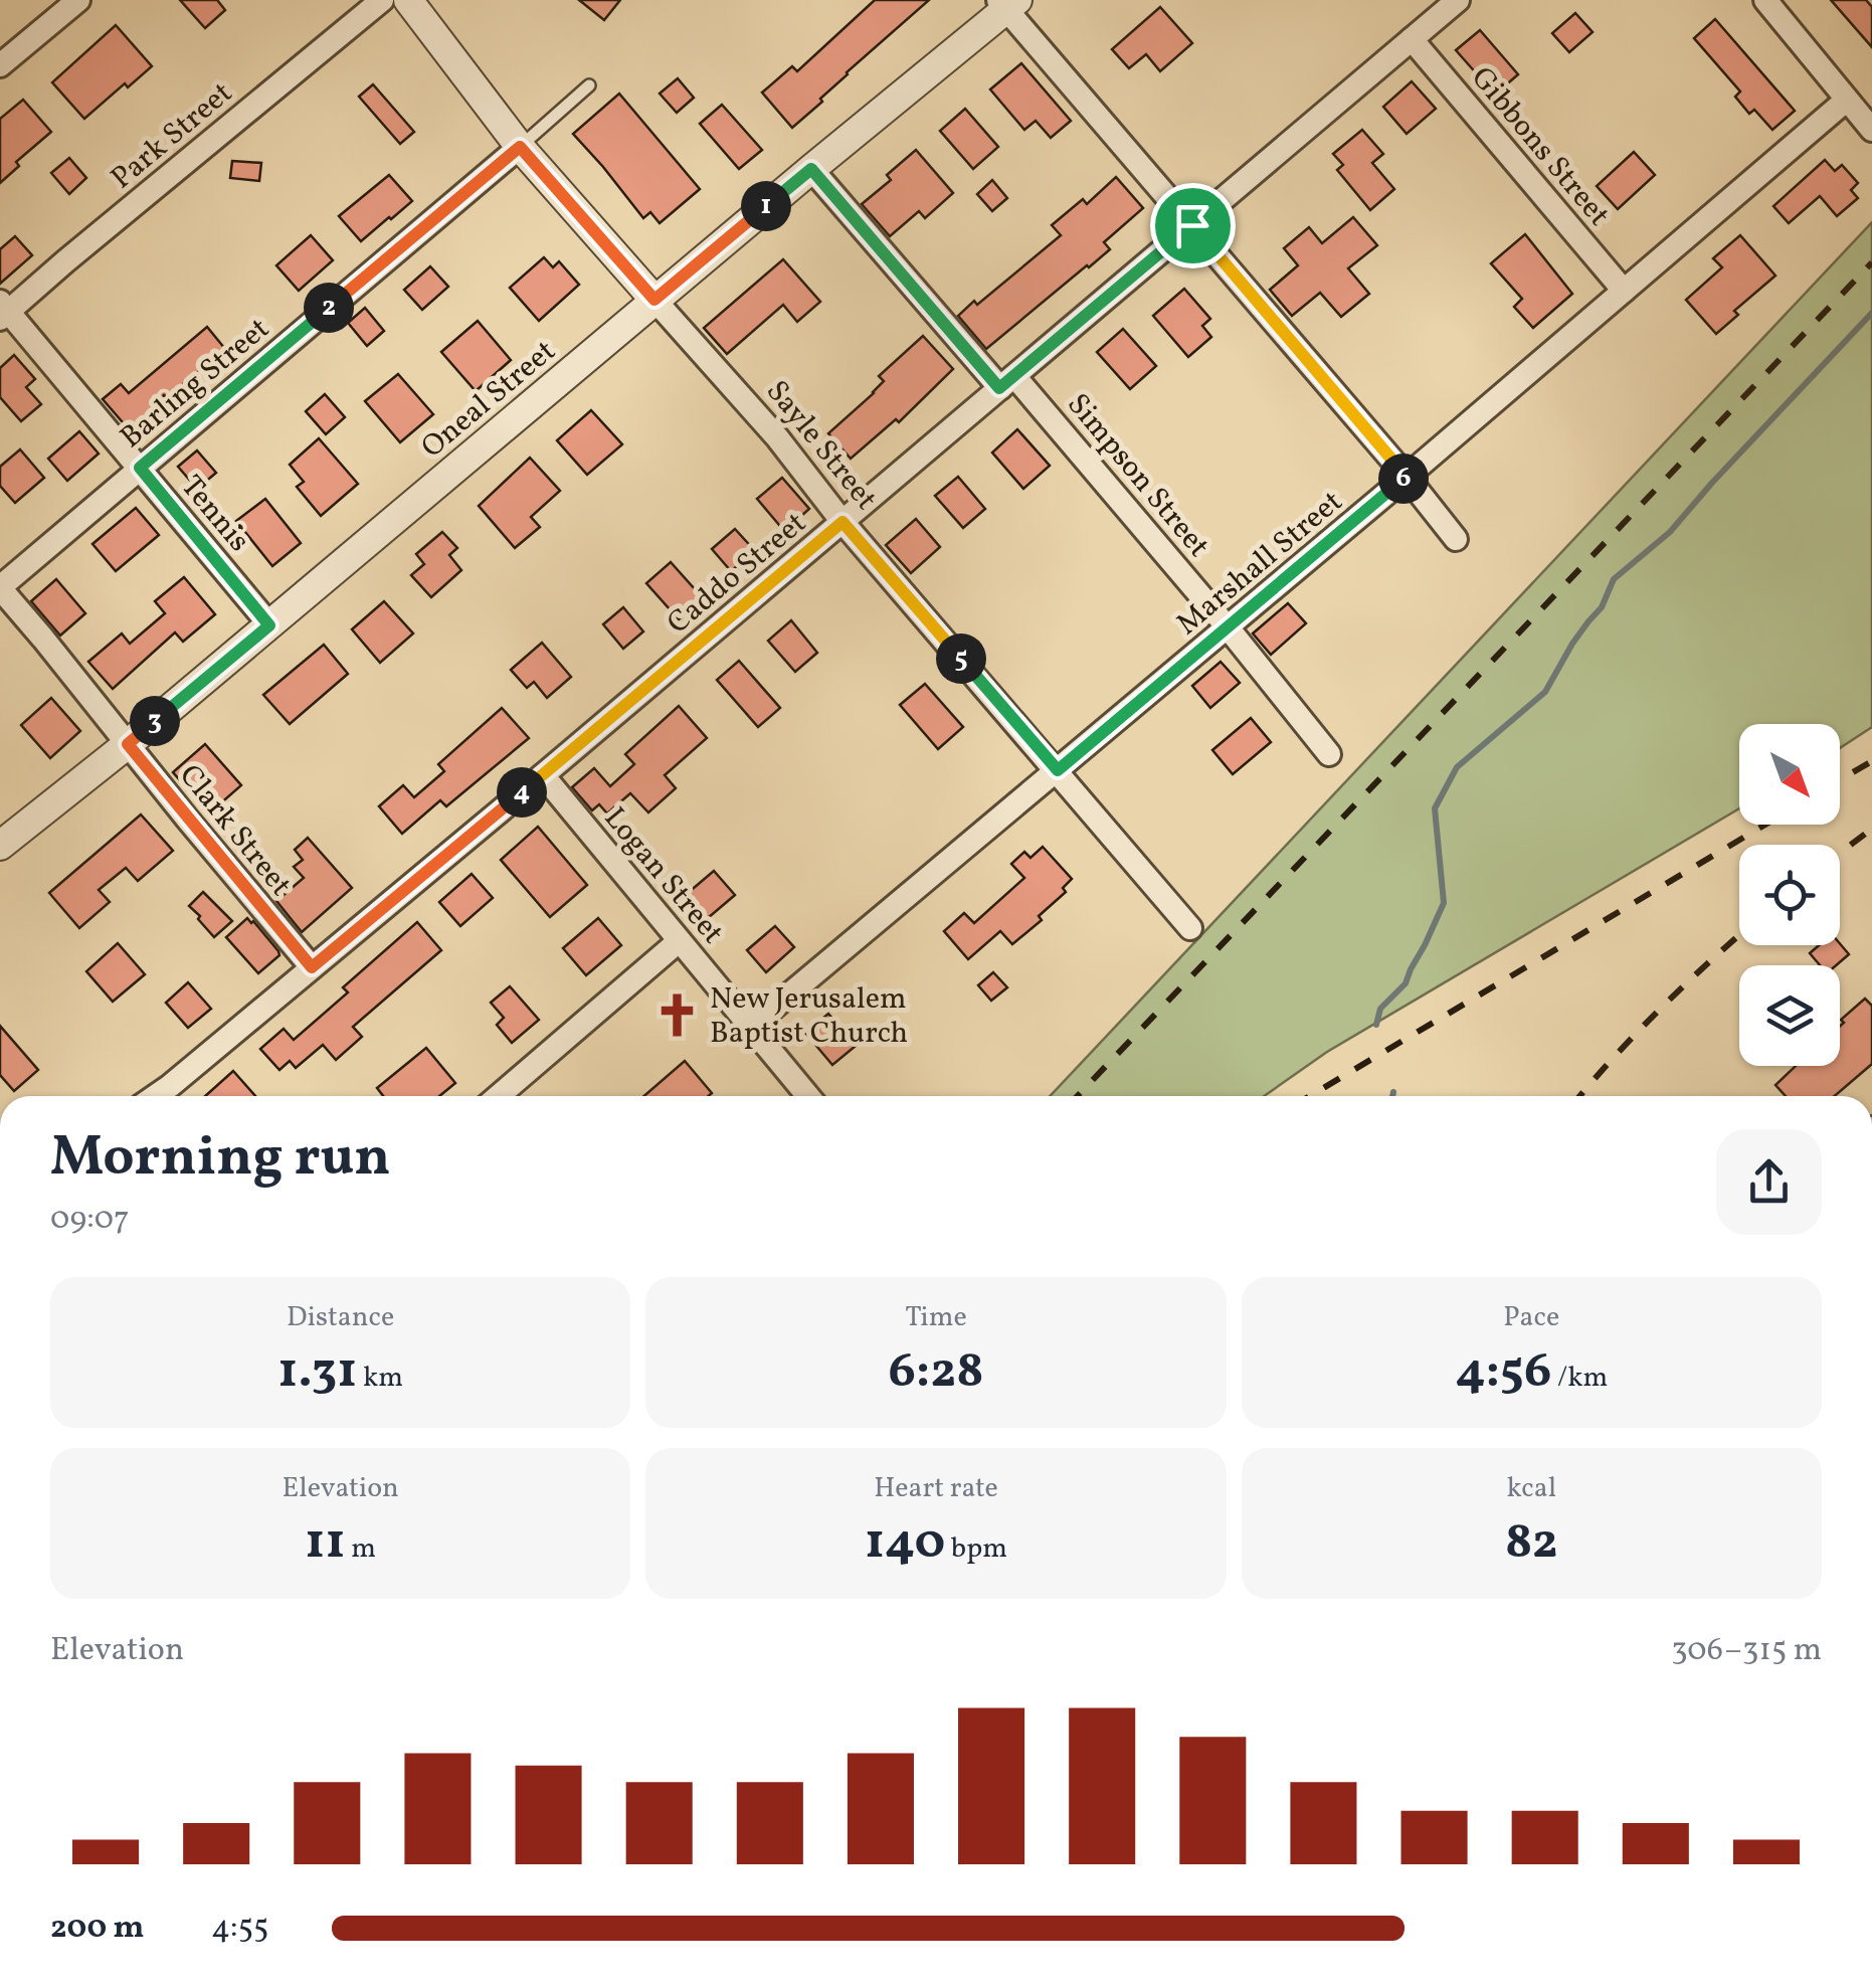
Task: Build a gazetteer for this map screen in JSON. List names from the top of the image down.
{
  "streets": {
    "street": [
      "Park Street",
      "Gibbons Street",
      "Barling Street",
      "Oneal Street",
      "Sayle Street",
      "Simpson Street",
      "Tennis",
      "Marshall Street",
      "Caddo Street",
      "Clark Street",
      "Logan Street"
    ]
  },
  "crossings": [
    ["Park Street", "Tennis"],
    ["Gibbons Street", "Marshall Street"],
    ["Gibbons Street", "Caddo Street"],
    ["Barling Street", "Sayle Street"],
    ["Barling Street", "Tennis"],
    ["Barling Street", "Clark Street"],
    ["Oneal Street", "Sayle Street"],
    ["Oneal Street", "Simpson Street"],
    ["Oneal Street", "Tennis"],
    ["Oneal Street", "Clark Street"],
    ["Sayle Street", "Marshall Street"],
    ["Sayle Street", "Caddo Street"],
    ["Simpson Street", "Marshall Street"],
    ["Simpson Street", "Caddo Street"],
    ["Marshall Street", "Logan Street"],
    ["Caddo Street", "Clark Street"],
    ["Caddo Street", "Logan Street"]
  ],
  "places": {
    "church": ["New Jerusalem Baptist Church"]
  },
  "north": "bottom right",
  "page": {
    "pins": [
      "1",
      "2",
      "6",
      "5",
      "3",
      "4"
    ],
    "heading": ["Morning run", "09:07"],
    "stats": [
      ["Distance", "1.31 km"],
      ["Time", "6:28"],
      ["Pace", "4:56 /km"],
      ["Elevation", "11 m"],
      ["Heart rate", "140 bpm"],
      ["kcal", "82"]
    ],
    "chart": ["Elevation", "306–315 m"],
    "list": [
      {
        "name": "200 m",
        "note": "4:55"
      }
    ]
  }
}
